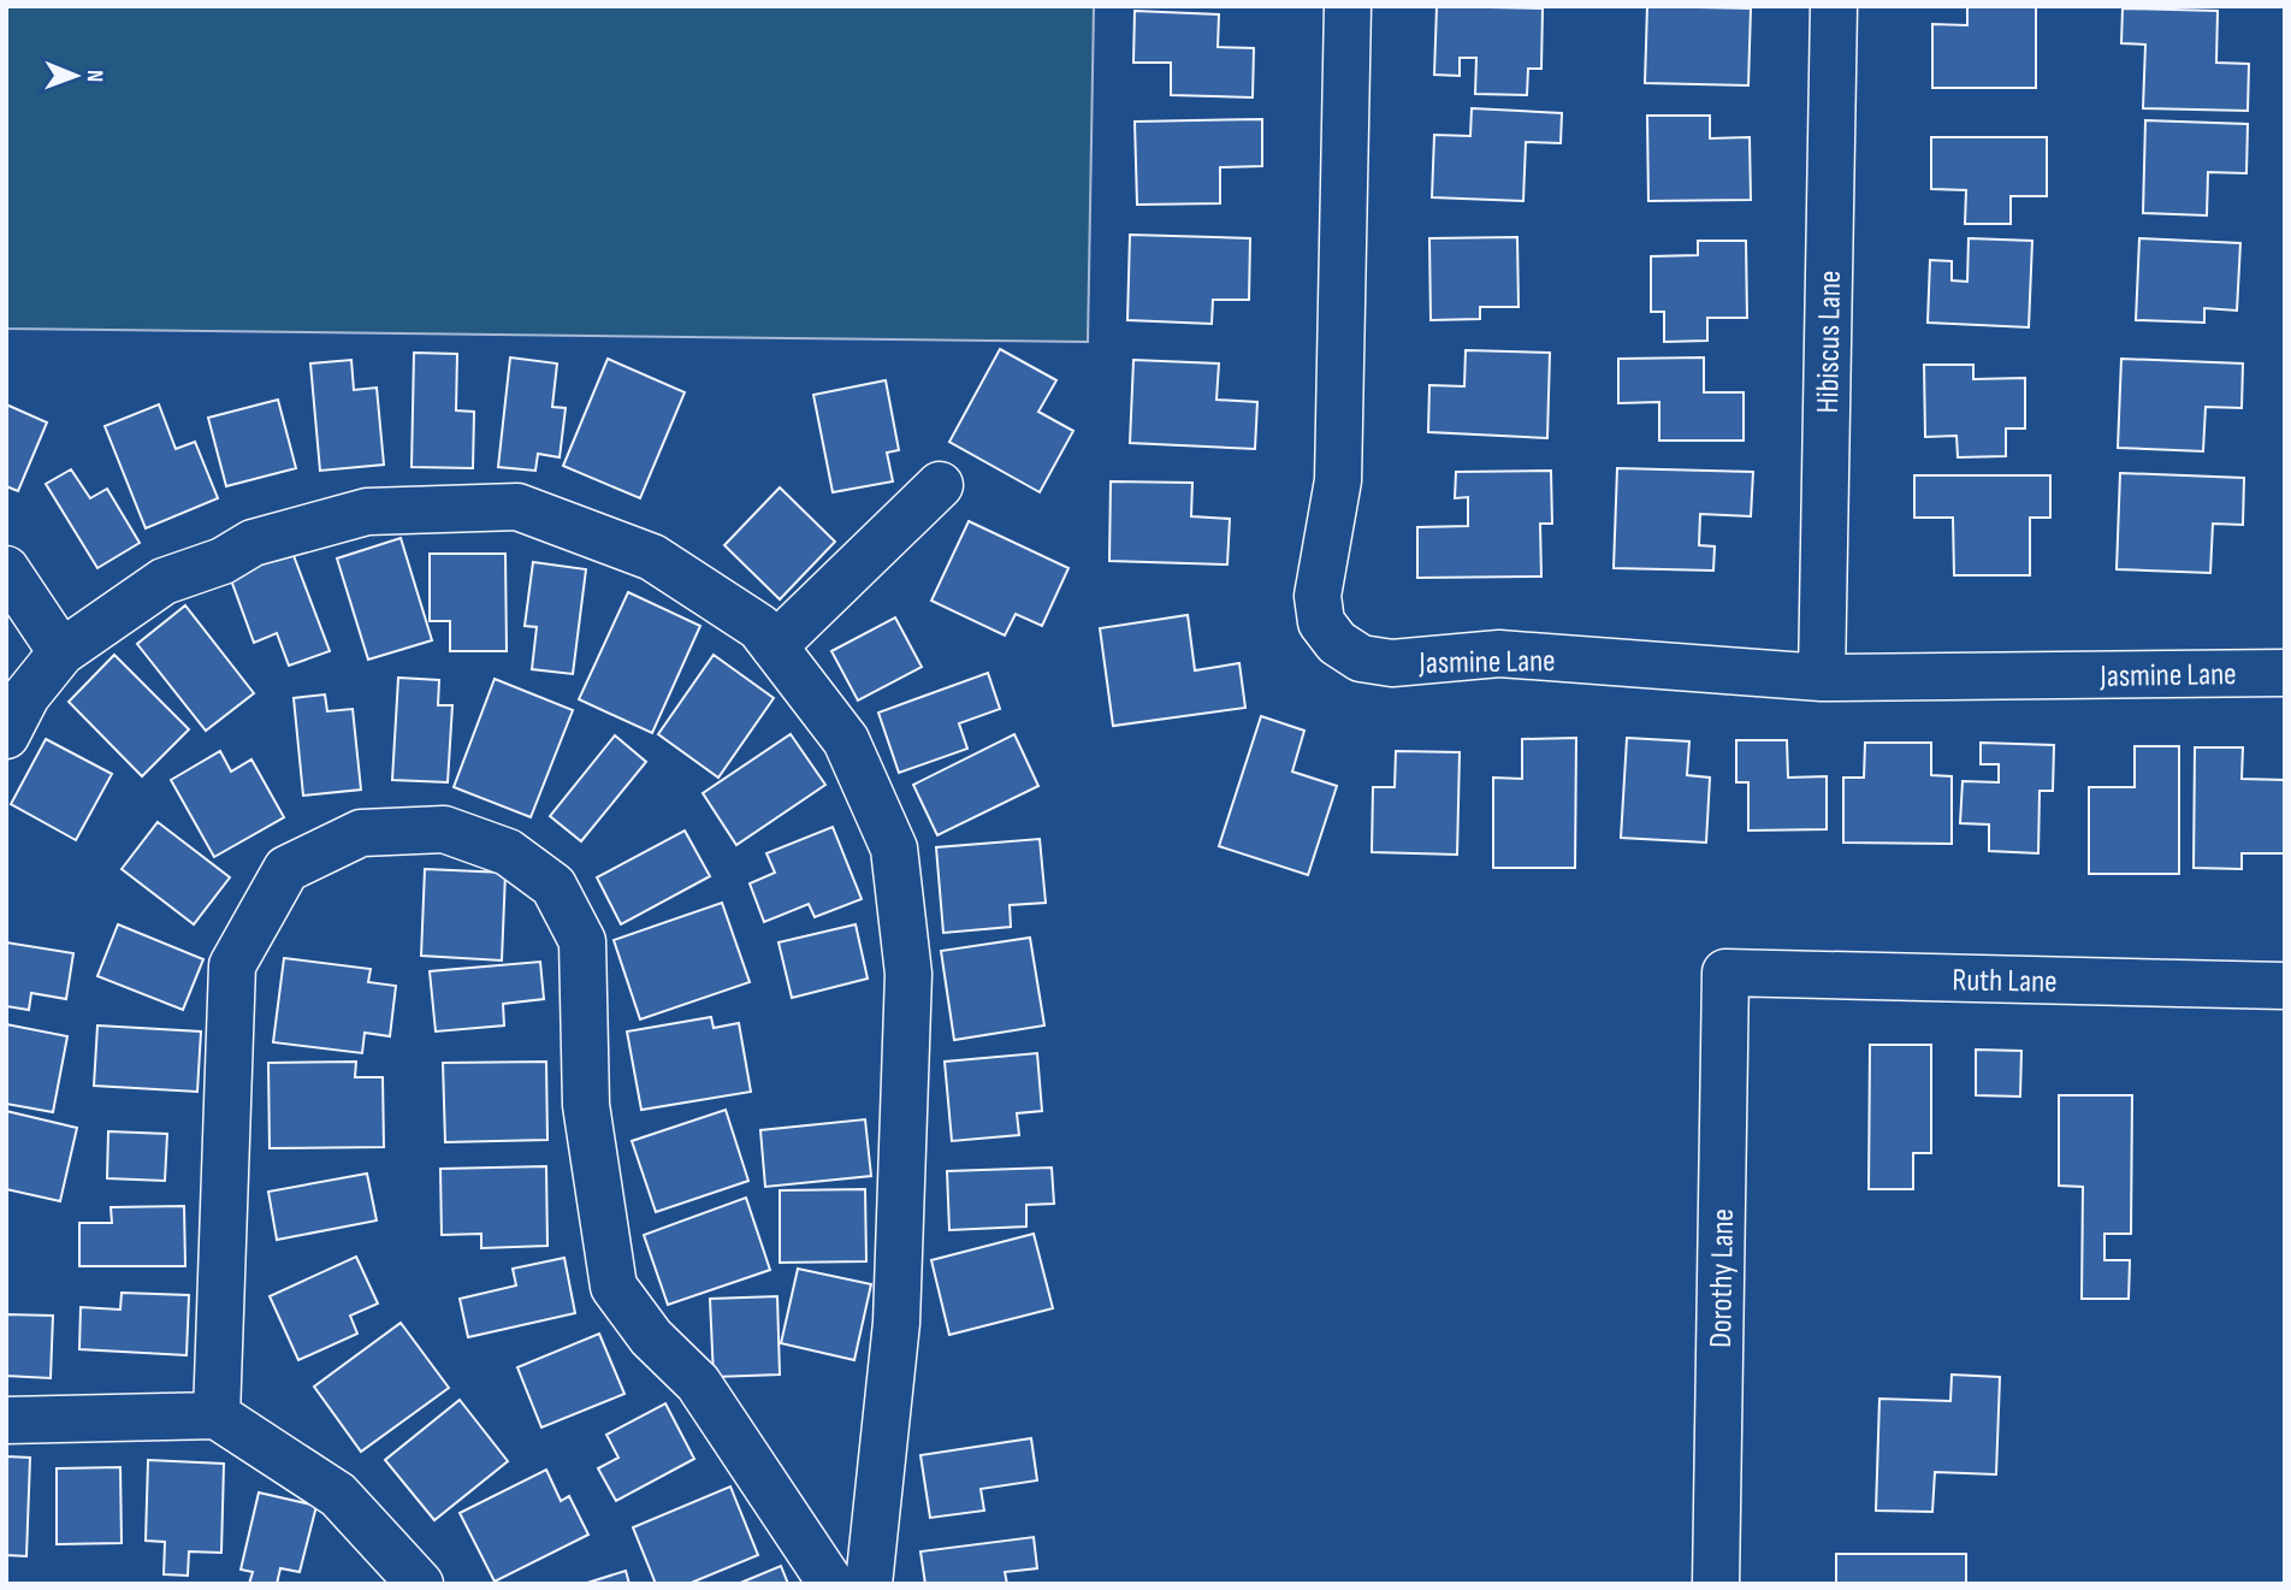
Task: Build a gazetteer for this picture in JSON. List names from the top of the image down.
{
  "streets": {
    "street": [
      "Hibiscus Lane",
      "Jasmine Lane",
      "Ruth Lane",
      "Dorothy Lane"
    ]
  },
  "crossings": [
    ["Hibiscus Lane", "Jasmine Lane"],
    ["Ruth Lane", "Dorothy Lane"]
  ],
  "north": "right"
}
